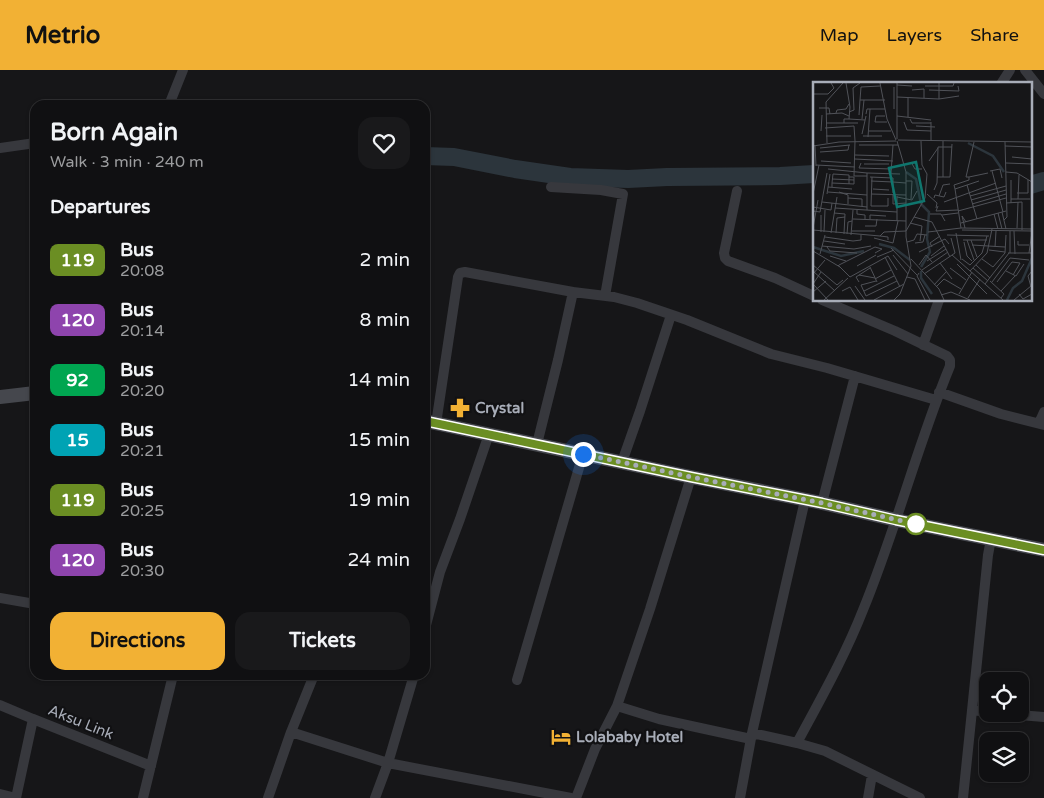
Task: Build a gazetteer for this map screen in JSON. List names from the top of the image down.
{
  "streets": {
    "street": ["Aksu Link"]
  },
  "places": {
    "pharmacy": ["Crystal"],
    "hotel": ["Lolababy Hotel"]
  },
  "lines": ["bus line 119"],
  "page": {
    "header": "Metrio",
    "nav": ["Map", "Layers", "Share"],
    "heading": [
      ["Born Again", "Walk · 3 min · 240 m"],
      "Departures"
    ],
    "list": [
      {
        "mark": "119",
        "name": "Bus",
        "note": "20:08",
        "value": "2 min"
      },
      {
        "mark": "120",
        "name": "Bus",
        "note": "20:14",
        "value": "8 min"
      },
      {
        "mark": "92",
        "name": "Bus",
        "note": "20:20",
        "value": "14 min"
      },
      {
        "mark": "15",
        "name": "Bus",
        "note": "20:21",
        "value": "15 min"
      },
      {
        "mark": "119",
        "name": "Bus",
        "note": "20:25",
        "value": "19 min"
      },
      {
        "mark": "120",
        "name": "Bus",
        "note": "20:30",
        "value": "24 min"
      }
    ],
    "buttons": ["Directions", "Tickets"]
  }
}
